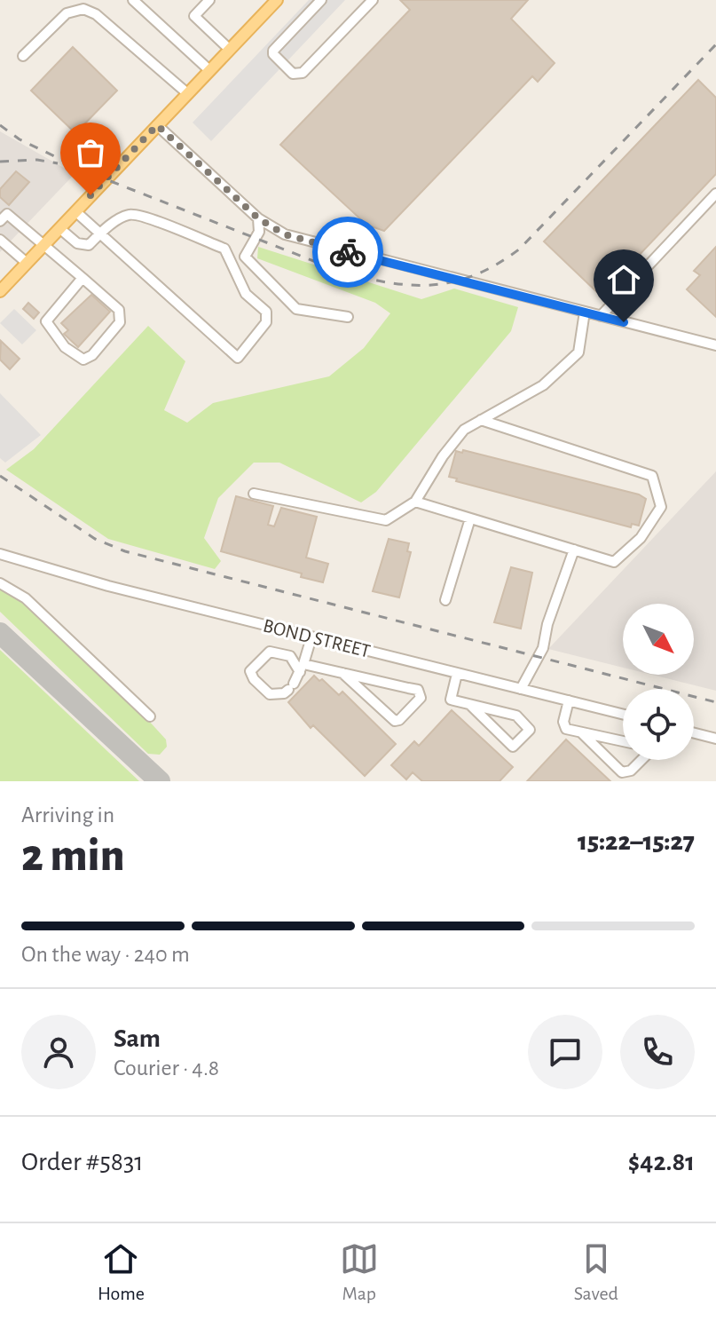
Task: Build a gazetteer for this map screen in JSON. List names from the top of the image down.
{
  "streets": {
    "street": ["BOND STREET"]
  },
  "north": "bottom right",
  "page": {
    "heading": ["2 min", "Arriving in", "15:22–15:27"],
    "panel": [
      "Sam",
      "Courier · 4.8",
      "Order #5831",
      "$42.81"
    ],
    "bar": "On the way · 240 m",
    "tabs": ["Home", "Map", "Saved"]
  }
}
